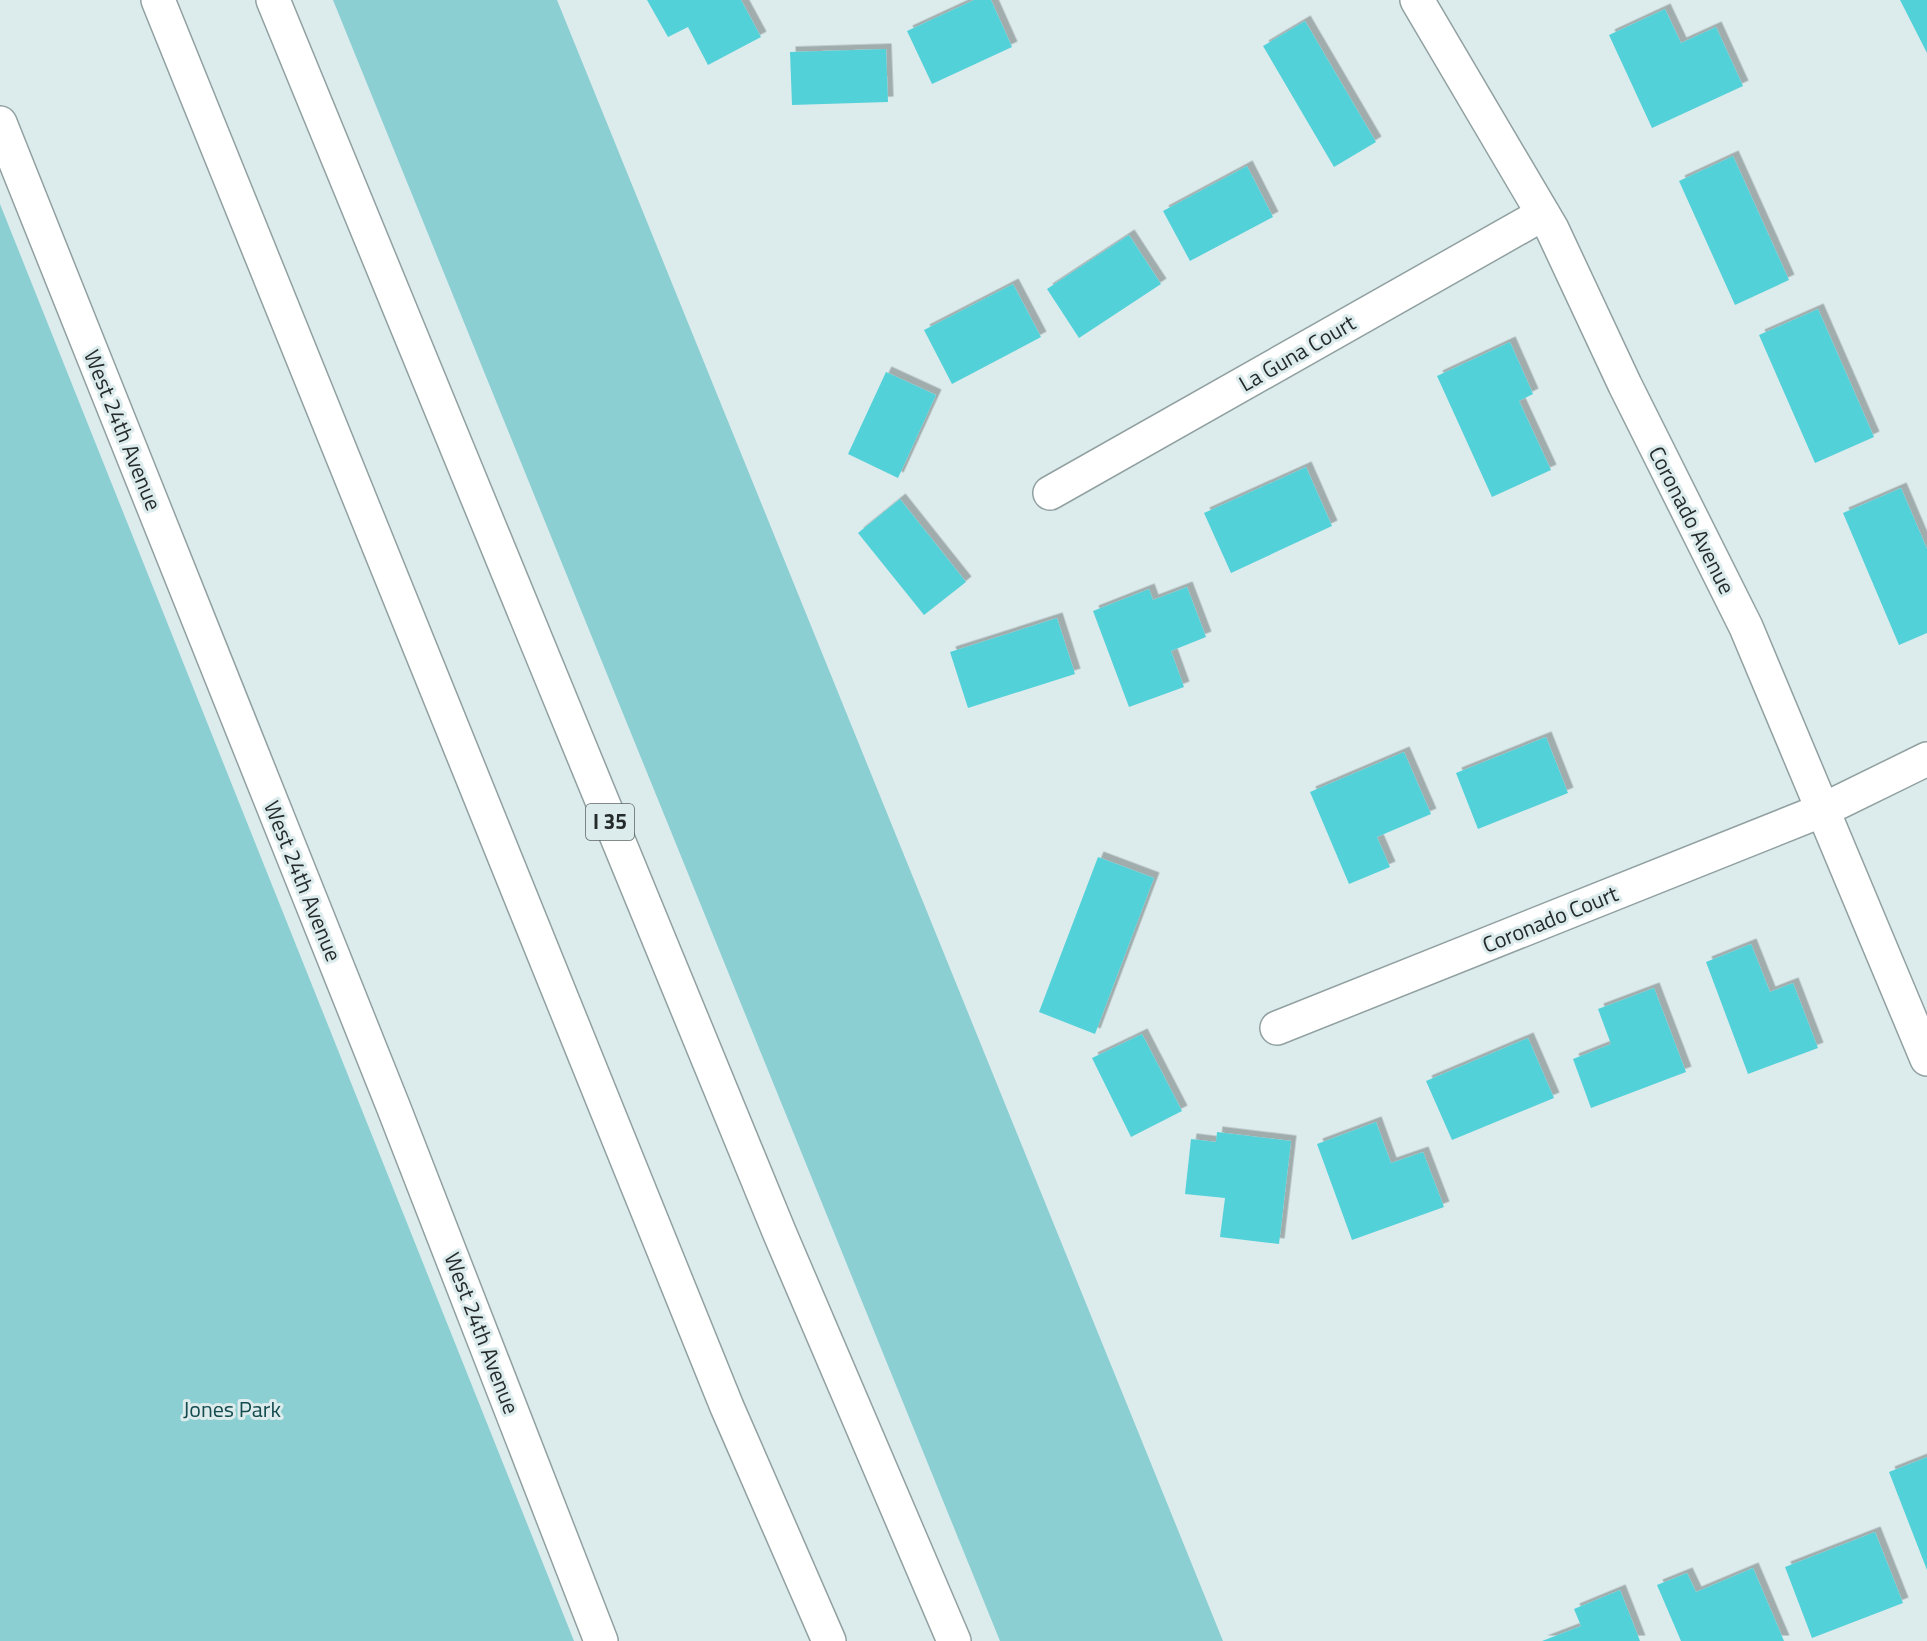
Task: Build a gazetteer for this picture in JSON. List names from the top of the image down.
{
  "streets": {
    "main road": [
      "La Guna Court",
      "West 24th Avenue",
      "Coronado Avenue",
      "I 35",
      "Coronado Court"
    ]
  },
  "crossings": [
    ["La Guna Court", "Coronado Avenue"],
    ["Coronado Avenue", "Coronado Court"]
  ],
  "parks": ["Jones Park"]
}
